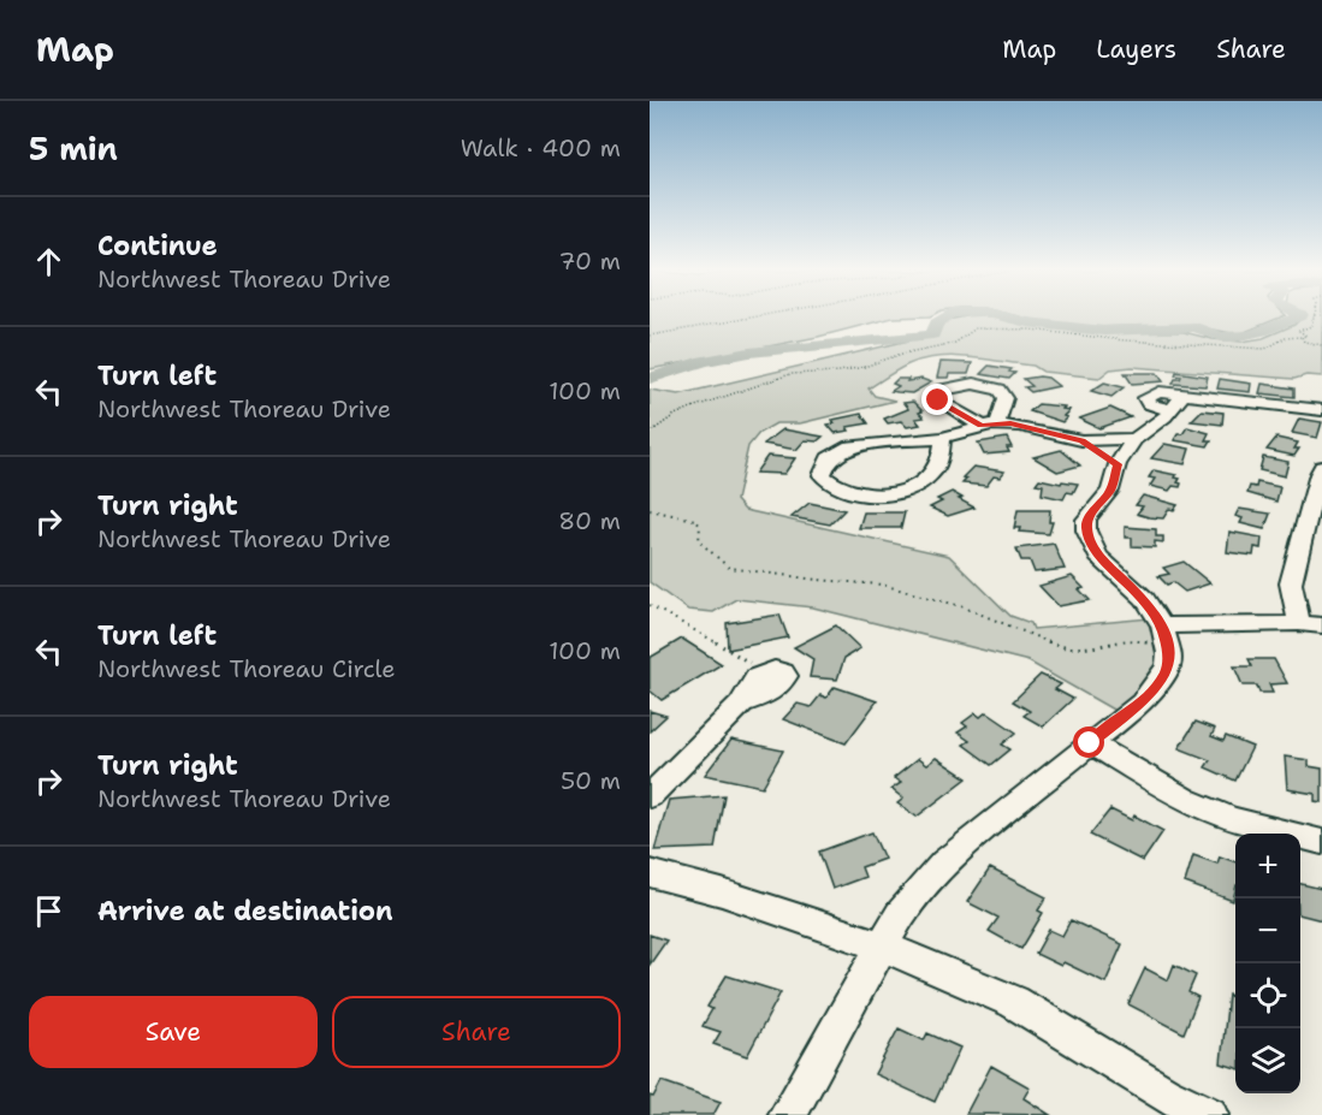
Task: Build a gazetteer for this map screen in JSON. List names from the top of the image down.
{
  "page": {
    "header": "Map",
    "nav": ["Map", "Layers", "Share"],
    "heading": ["5 min", "Walk · 400 m"],
    "list": [
      ["Continue", "Northwest Thoreau Drive", "70 m"],
      ["Turn left", "Northwest Thoreau Drive", "100 m"],
      ["Turn right", "Northwest Thoreau Drive", "80 m"],
      ["Turn left", "Northwest Thoreau Circle", "100 m"],
      ["Turn right", "Northwest Thoreau Drive", "50 m"],
      "Arrive at destination"
    ],
    "map_buttons": ["+", "−"],
    "buttons": ["Save", "Share"]
  }
}
